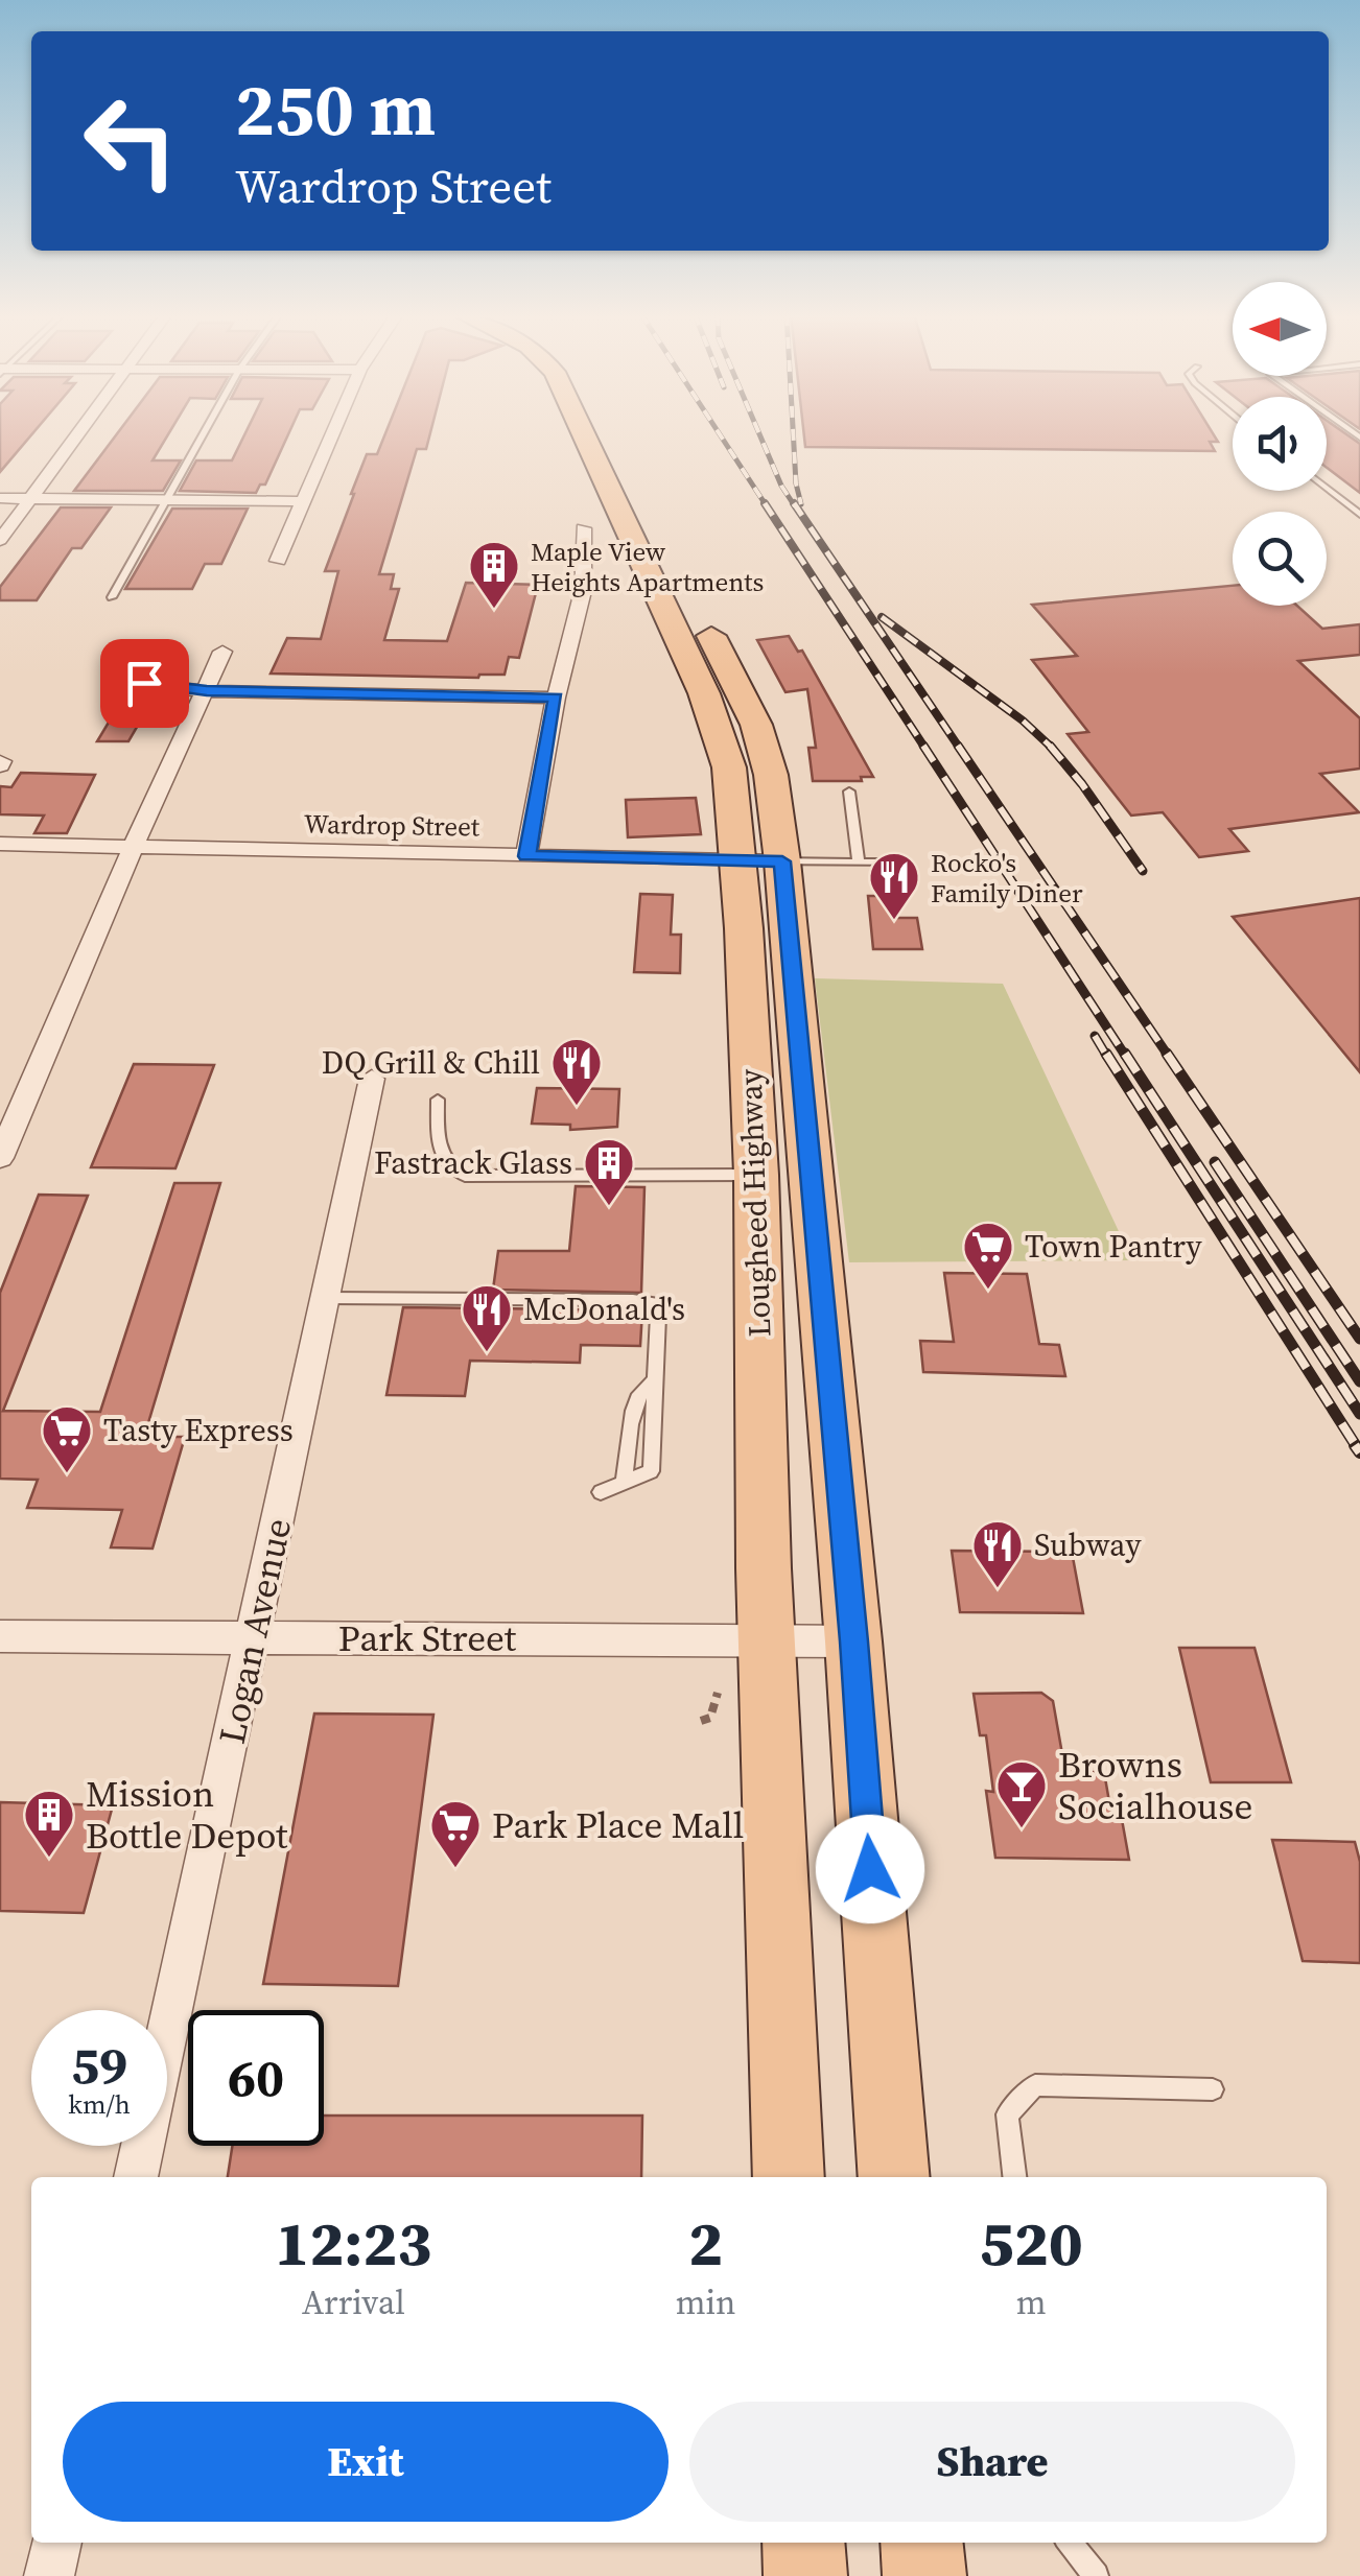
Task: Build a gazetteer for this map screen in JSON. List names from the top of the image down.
{
  "streets": {
    "main road": ["Lougheed Highway"],
    "street": ["Wardrop Street", "Logan Avenue", "Park Street"]
  },
  "crossings": [
    ["Wardrop Street", "Lougheed Highway"],
    ["Lougheed Highway", "Park Street"],
    ["Logan Avenue", "Park Street"]
  ],
  "places": {
    "building": ["Maple View Heights Apartments", "Fastrack Glass", "Mission Bottle Depot"],
    "restaurant": [
      "Rocko's Family Diner",
      "DQ Grill & Chill",
      "McDonald's",
      "Subway"
    ],
    "supermarket": ["Town Pantry", "Tasty Express", "Park Place Mall"],
    "bar": ["Browns Socialhouse"]
  },
  "north": "left",
  "page": {
    "turn": ["250 m", "Wardrop Street"],
    "speed": "59 km/h",
    "limit": "60",
    "eta": [
      "12:23",
      "Arrival",
      "2",
      "min",
      "520",
      "m"
    ],
    "buttons": ["Exit", "Share"]
  }
}
